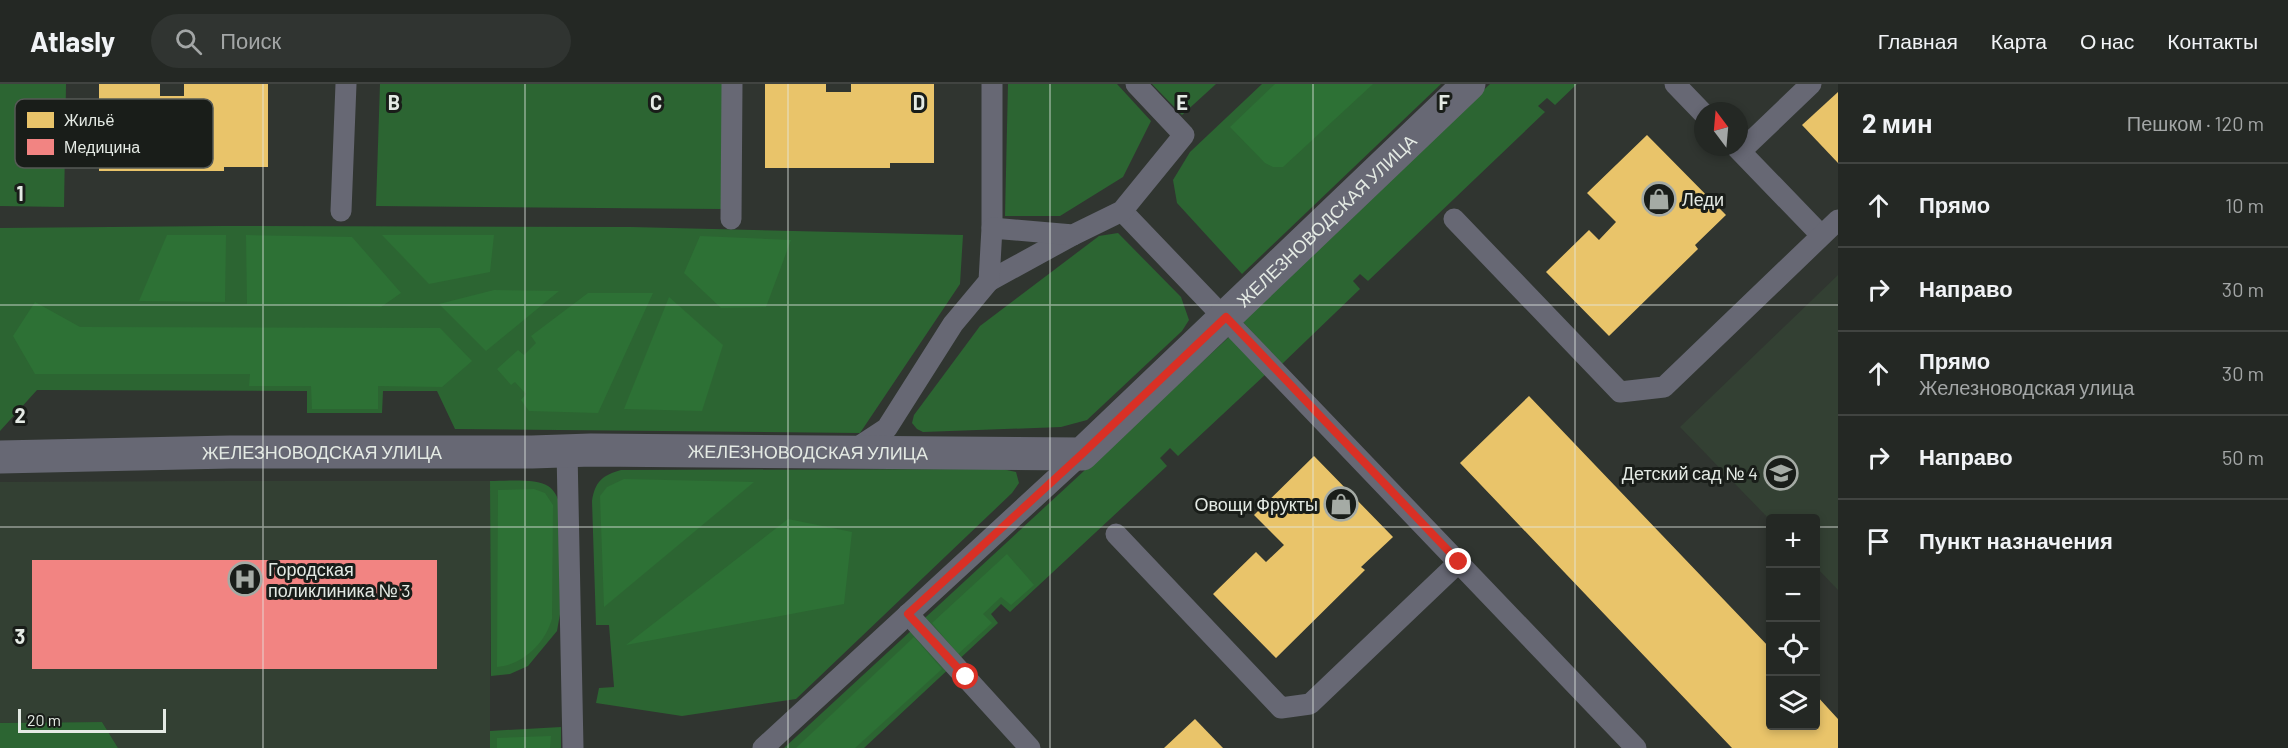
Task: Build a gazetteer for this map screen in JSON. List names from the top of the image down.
{
  "streets": {
    "street": ["ЖЕЛЕЗНОВОДСКАЯ УЛИЦА"]
  },
  "places": {
    "shop": ["Леди", "Овощи Фрукты"],
    "school or university": ["Детский сад № 4"],
    "hospital": ["Городская поликлиника № 3"]
  },
  "legend": ["Жильё", "Медицина"],
  "scale_bar": "20 m",
  "north": "top",
  "page": {
    "header": "Atlasly",
    "search": "Поиск",
    "nav": [
      "Главная",
      "Карта",
      "О нас",
      "Контакты"
    ],
    "heading": ["2 мин", "Пешком · 120 m"],
    "list": [
      ["Прямо", "10 m"],
      ["Направо", "30 m"],
      ["Прямо", "Железноводская улица", "30 m"],
      ["Направо", "50 m"],
      "Пункт назначения"
    ],
    "map_buttons": ["+", "−"],
    "scale": "20 m"
  },
  "grid": {
    "columns": [
      "B",
      "C",
      "D",
      "E",
      "F"
    ],
    "rows": ["1", "2", "3"]
  }
}
